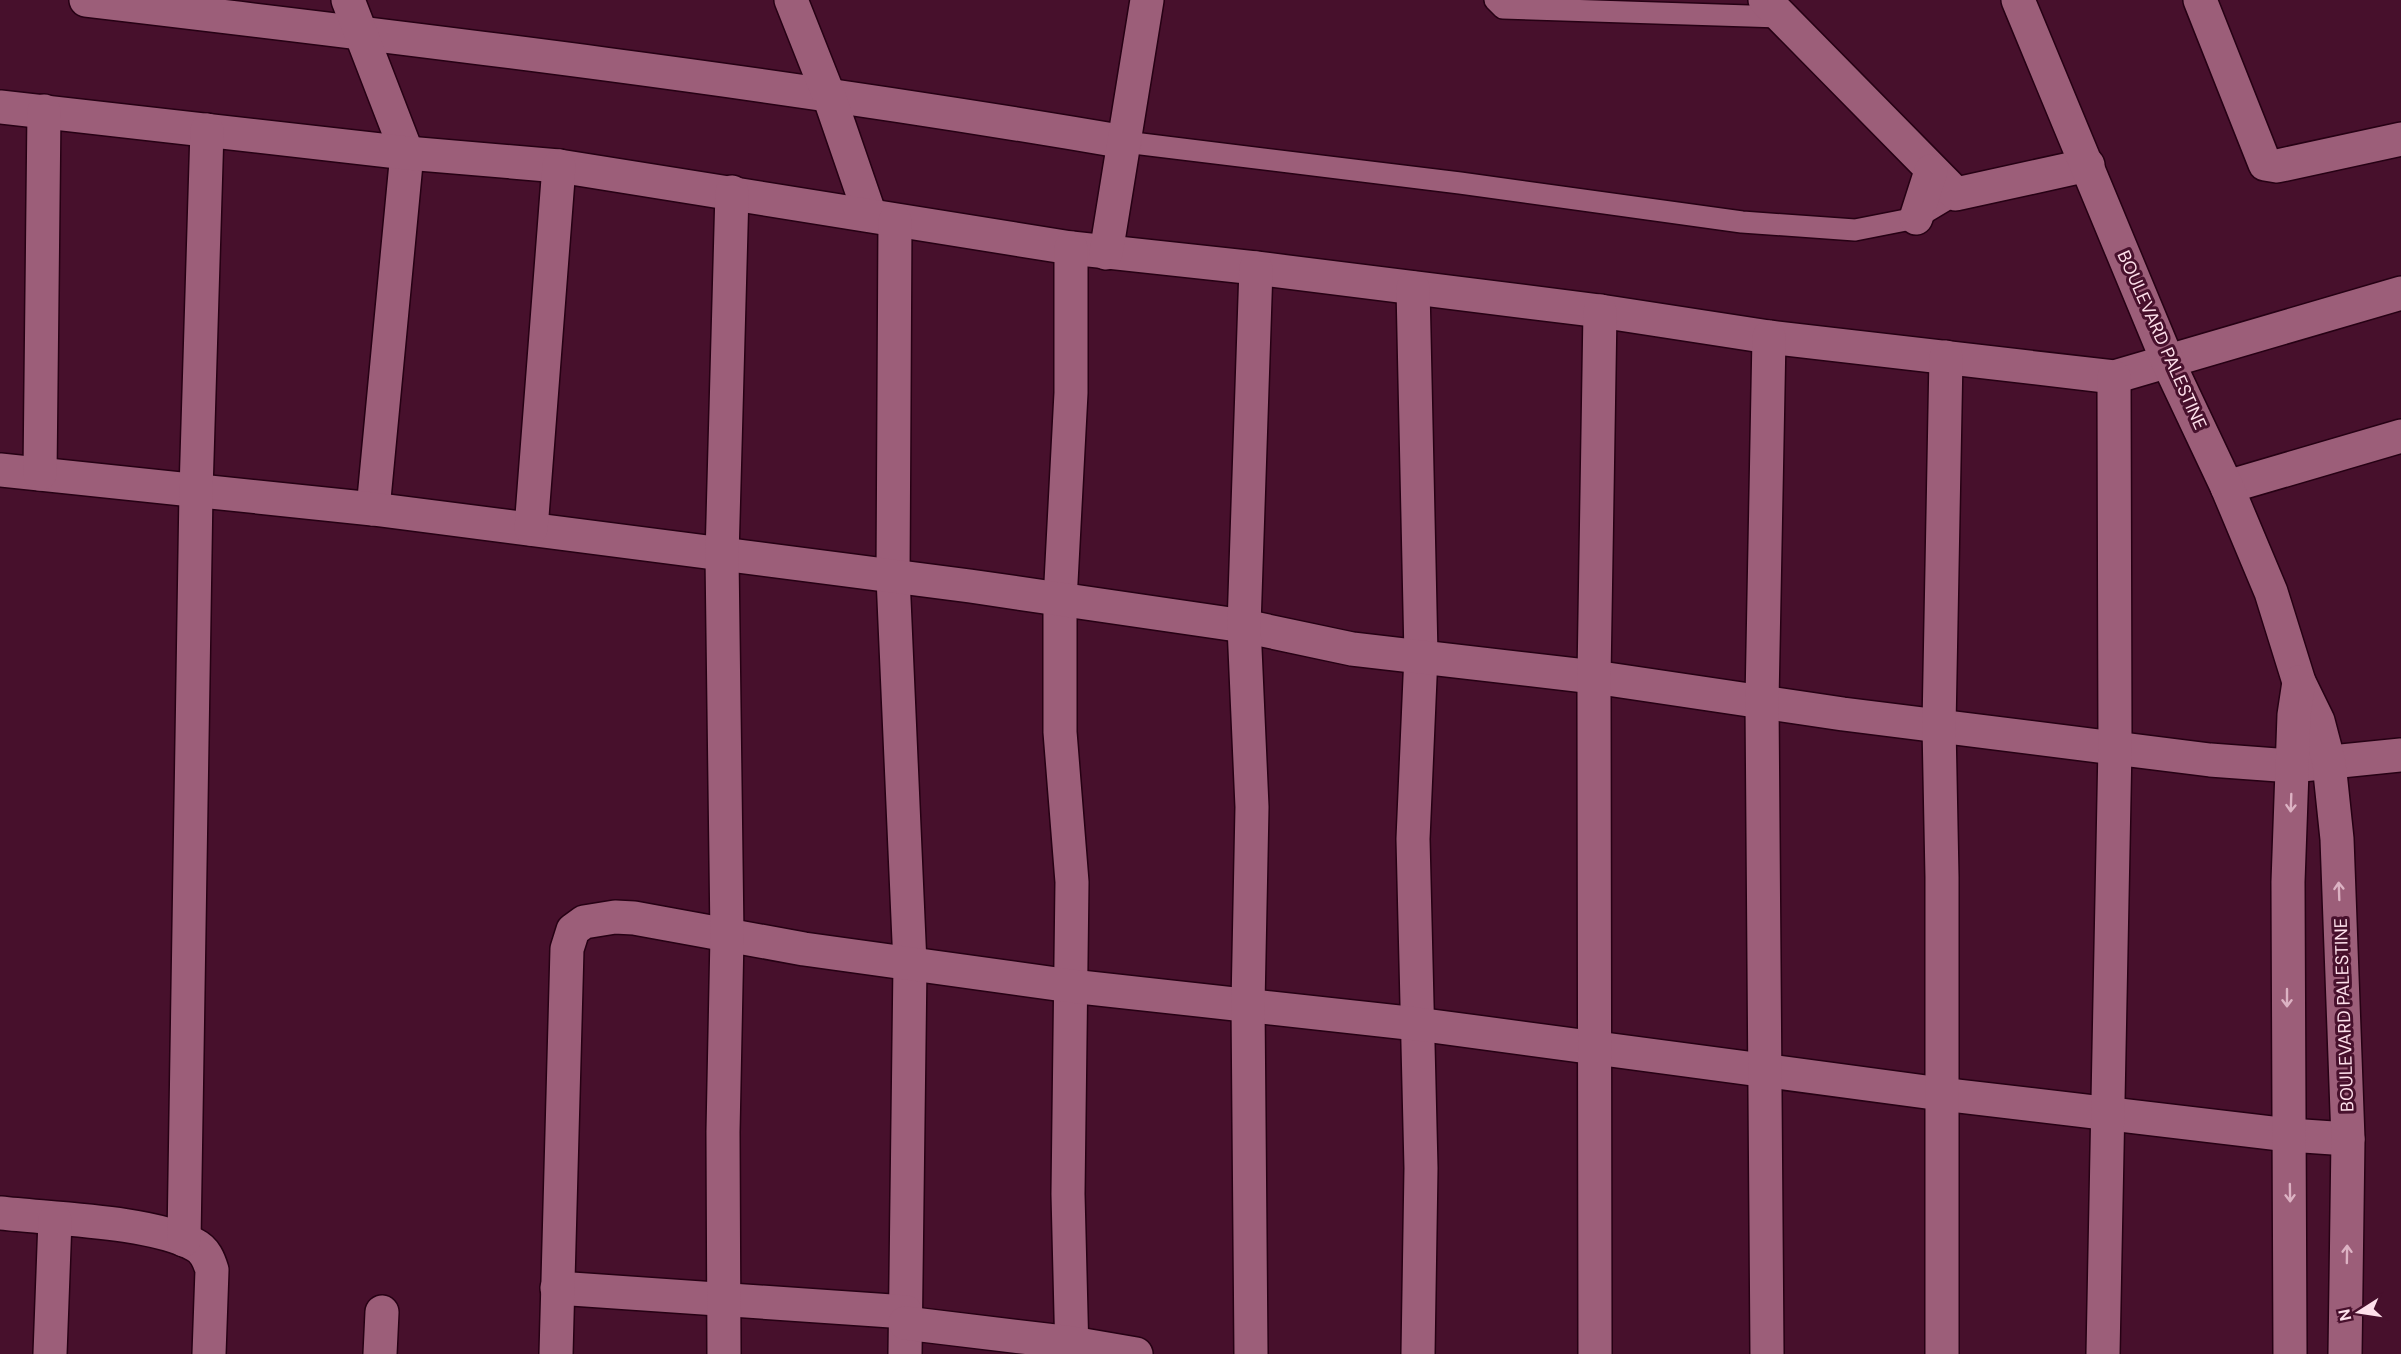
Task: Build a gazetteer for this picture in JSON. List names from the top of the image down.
{
  "streets": {
    "street": ["BOULEVARD PALESTINE"]
  },
  "north": "left"
}
